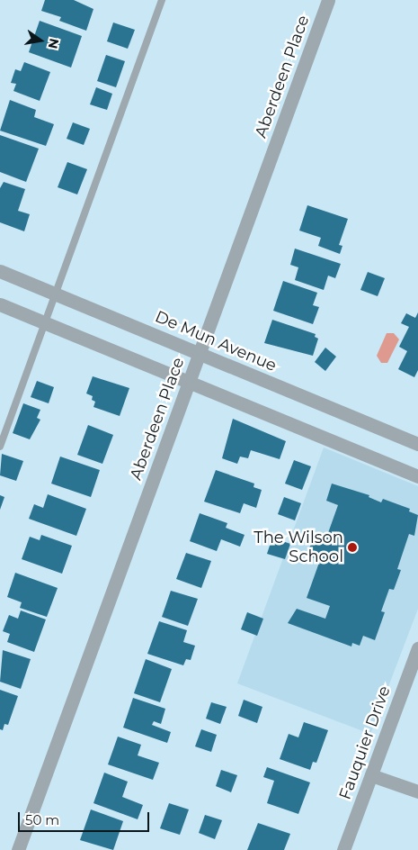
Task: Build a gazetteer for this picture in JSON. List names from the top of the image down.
{
  "streets": {
    "street": ["Aberdeen Place", "De Mun Avenue", "Fauquier Drive"]
  },
  "crossings": [
    ["Aberdeen Place", "De Mun Avenue"]
  ],
  "places": ["The Wilson School"],
  "scale_bar": "50 m",
  "north": "right"
}
